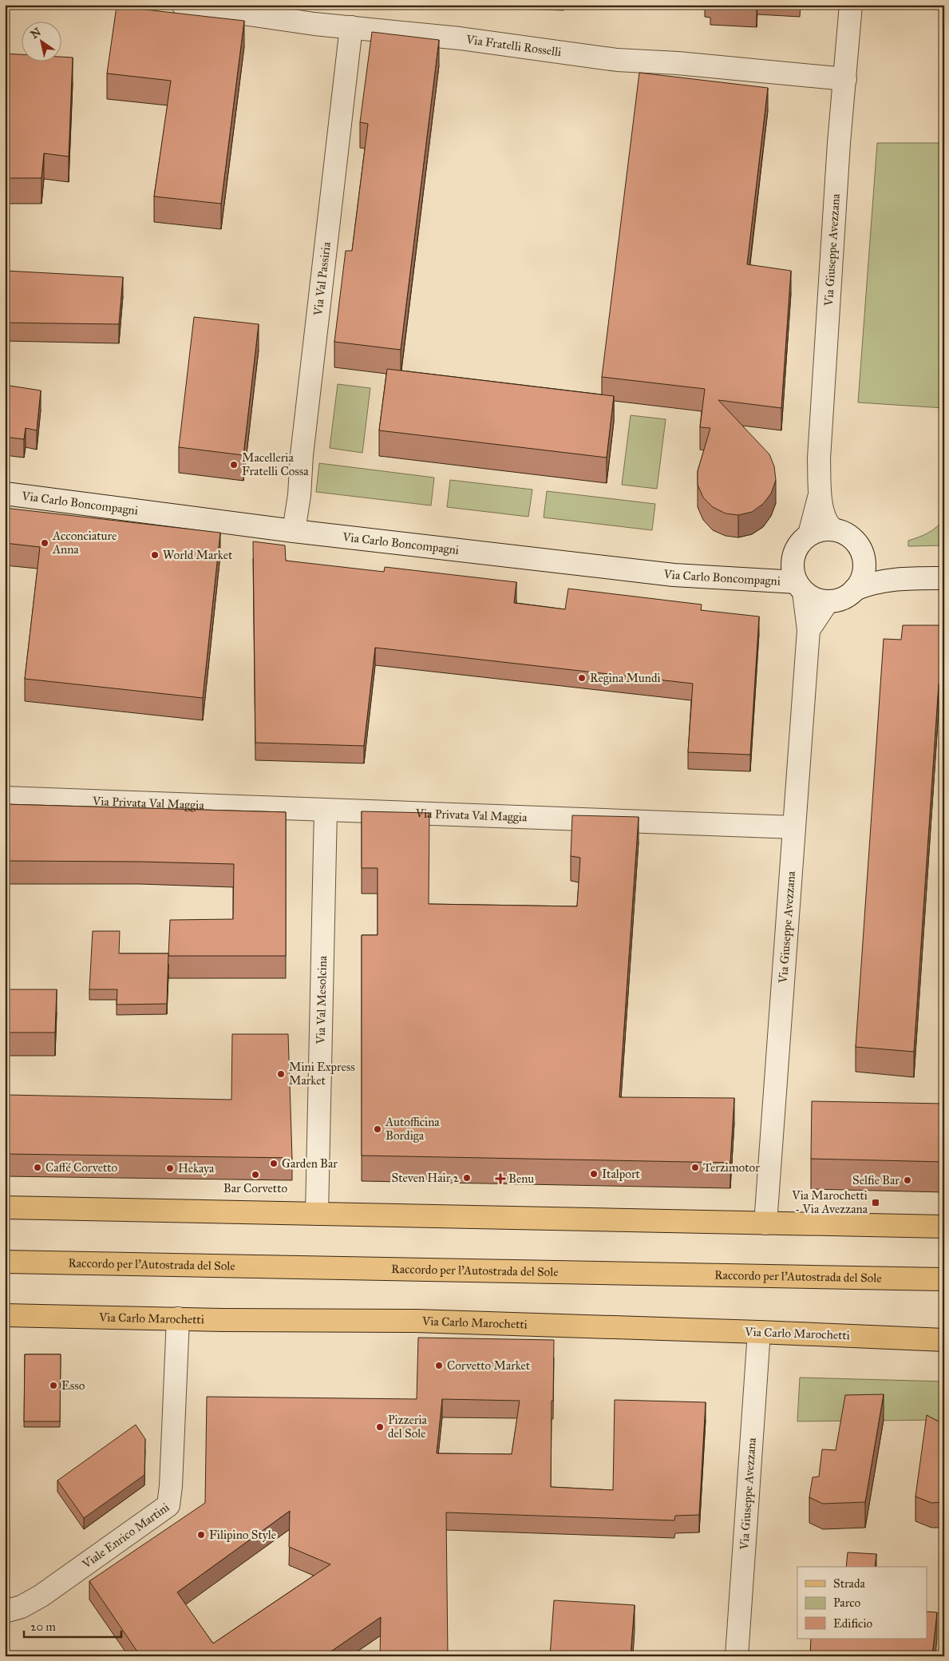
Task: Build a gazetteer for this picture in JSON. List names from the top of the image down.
{
  "streets": {
    "main road": ["Raccordo per l'Autostrada del Sole", "Via Carlo Marochetti"],
    "street": [
      "Via Fratelli Rosselli",
      "Via Giuseppe Avezzana",
      "Via Val Passiria",
      "Via Carlo Boncompagni",
      "Via Privata Val Maggia",
      "Via Val Mesolcina",
      "Viale Enrico Martini"
    ]
  },
  "crossings": [
    ["Via Fratelli Rosselli", "Via Giuseppe Avezzana"],
    ["Via Fratelli Rosselli", "Via Val Passiria"],
    ["Via Giuseppe Avezzana", "Via Carlo Boncompagni"],
    ["Via Giuseppe Avezzana", "Via Privata Val Maggia"],
    ["Via Giuseppe Avezzana", "Via Carlo Marochetti"],
    ["Via Val Passiria", "Via Carlo Boncompagni"],
    ["Via Privata Val Maggia", "Via Val Mesolcina"],
    ["Via Carlo Marochetti", "Viale Enrico Martini"]
  ],
  "places": {
    "other": [
      "Macelleria Fratelli Cossa",
      "Acconciature Anna",
      "World Market",
      "Regina Mundi",
      "Mini Express Market",
      "Autofficina Bordiga",
      "Garden Bar",
      "Caffé Corvetto",
      "Terzimotor",
      "Hekaya",
      "Italport",
      "Bar Corvetto",
      "Steven Hair 2",
      "Selfie Bar",
      "Corvetto Market",
      "Esso",
      "Pizzeria del Sole",
      "Filipino Style"
    ],
    "health": ["Benu"],
    "transit": ["Via Marochetti - Via Avezzana"]
  },
  "legend": ["Strada", "Parco", "Edificio"],
  "scale_bar": "20 m",
  "north": "top left"
}
